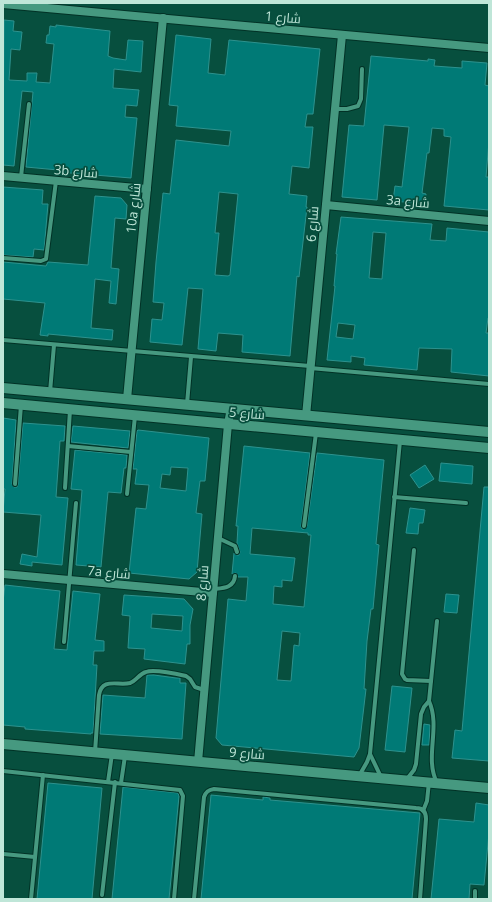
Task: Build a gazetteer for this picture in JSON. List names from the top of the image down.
{
  "streets": {
    "street": [
      "شارع 1",
      "3b شارع",
      "3a شارع",
      "10a شارع",
      "شارع 6",
      "شارع 5",
      "7a شارع",
      "شارع 8",
      "شارع 9"
    ]
  },
  "crossings": [
    ["شارع 1", "10a شارع"],
    ["شارع 1", "شارع 6"],
    ["3b شارع", "10a شارع"],
    ["3a شارع", "شارع 6"],
    ["10a شارع", "شارع 5"],
    ["شارع 6", "شارع 5"],
    ["شارع 5", "شارع 8"],
    ["7a شارع", "شارع 8"],
    ["شارع 8", "شارع 9"]
  ]
}
